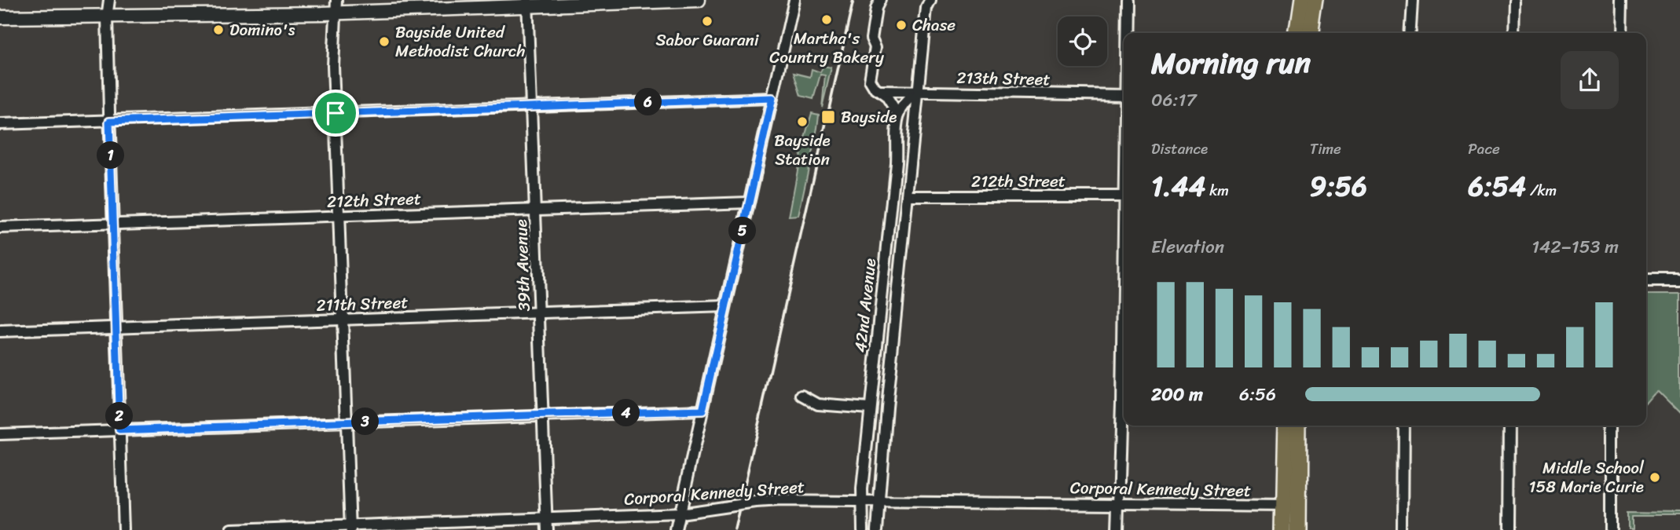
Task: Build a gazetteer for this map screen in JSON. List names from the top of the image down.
{
  "streets": {
    "street": [
      "213th Street",
      "212th Street",
      "39th Avenue",
      "211th Street",
      "42nd Avenue",
      "Corporal Kennedy Street"
    ]
  },
  "crossings": [
    ["213th Street", "42nd Avenue"],
    ["212th Street", "39th Avenue"],
    ["212th Street", "42nd Avenue"],
    ["39th Avenue", "211th Street"],
    ["39th Avenue", "Corporal Kennedy Street"],
    ["42nd Avenue", "Corporal Kennedy Street"]
  ],
  "places": {
    "other": [
      "Martha's Country Bakery",
      "Sabor Guarani",
      "Chase",
      "Domino's",
      "Bayside United Methodist Church",
      "Bayside Station",
      "Middle School 158 Marie Curie"
    ],
    "transit": ["Bayside"]
  },
  "page": {
    "heading": ["Morning run", "06:17"],
    "pins": [
      "6",
      "1",
      "5",
      "4",
      "2",
      "3"
    ],
    "stats": [
      ["Distance", "1.44 km"],
      ["Time", "9:56"],
      ["Pace", "6:54 /km"]
    ],
    "chart": ["Elevation", "142–153 m"],
    "list": [
      {
        "name": "200 m",
        "note": "6:56"
      }
    ]
  }
}
